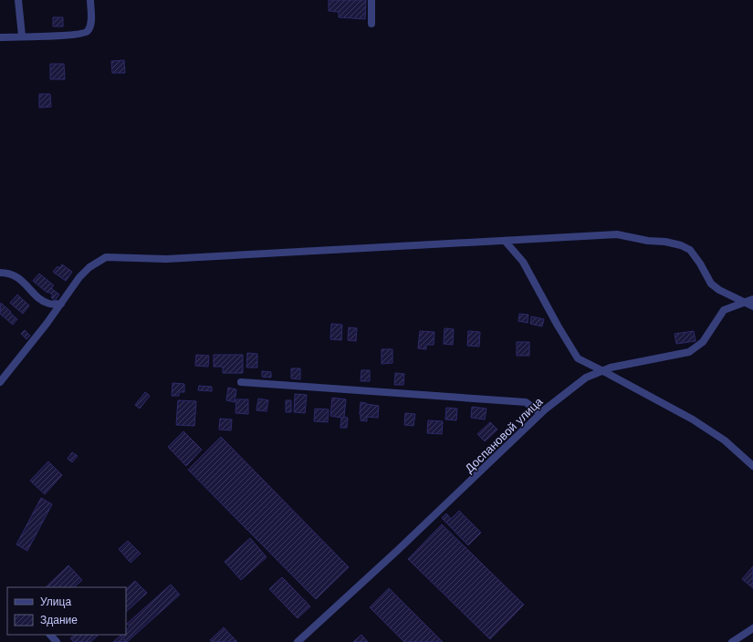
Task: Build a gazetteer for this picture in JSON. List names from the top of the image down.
{
  "streets": {
    "street": ["Доспановой улица"]
  },
  "legend": ["Улица", "Здание"]
}
